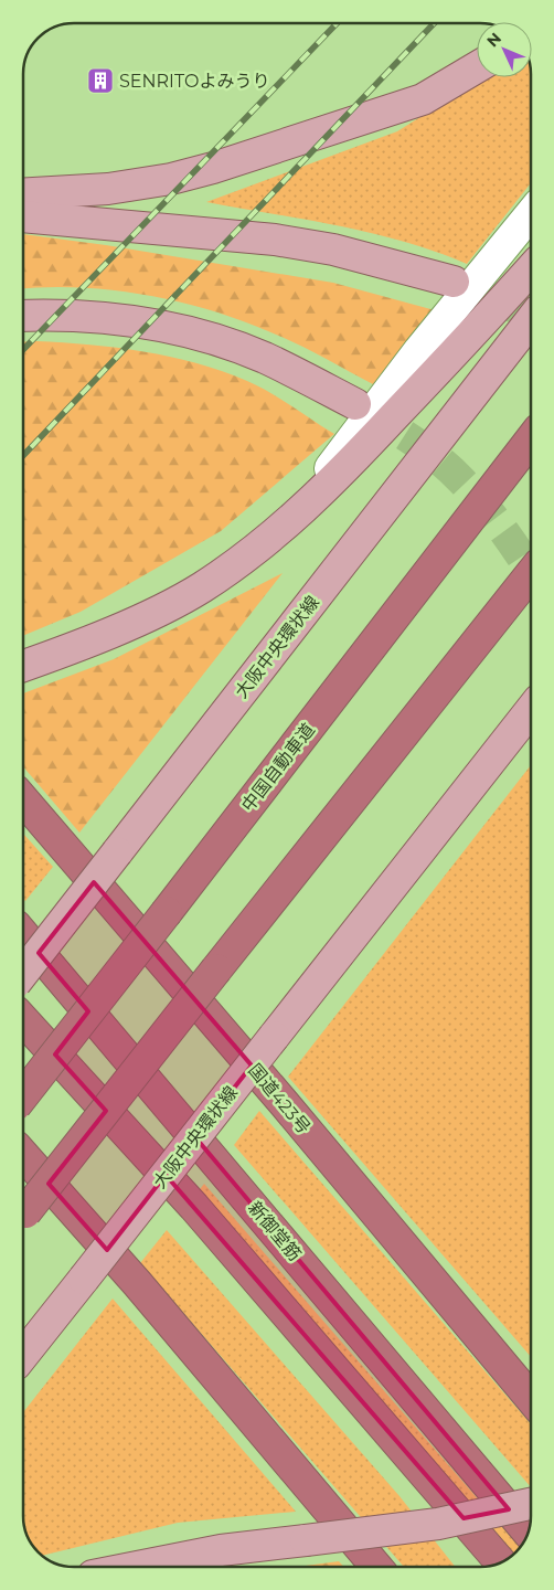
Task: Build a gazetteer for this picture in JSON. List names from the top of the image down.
{
  "streets": {
    "highway": ["中国自動車道", "国道423号", "新御堂筋"],
    "main road": ["大阪中央環状線"]
  },
  "places": {
    "building": ["SENRITOよみうり"]
  },
  "north": "top left"
}
